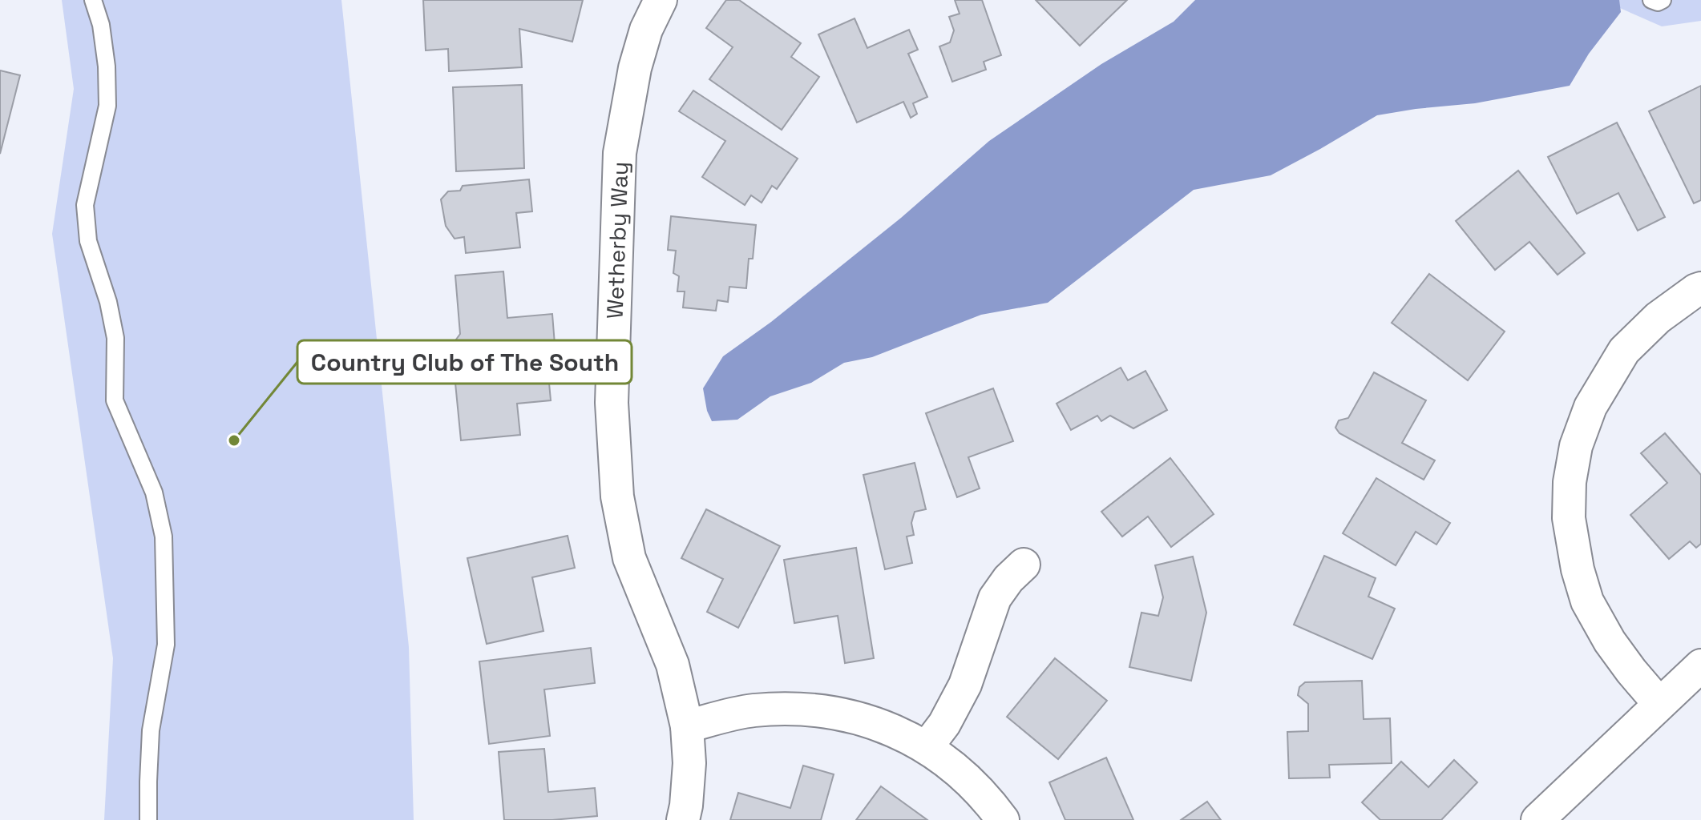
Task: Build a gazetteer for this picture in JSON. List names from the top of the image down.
{
  "streets": {
    "street": ["Wetherby Way"]
  },
  "places": ["Country Club of The South"]
}
